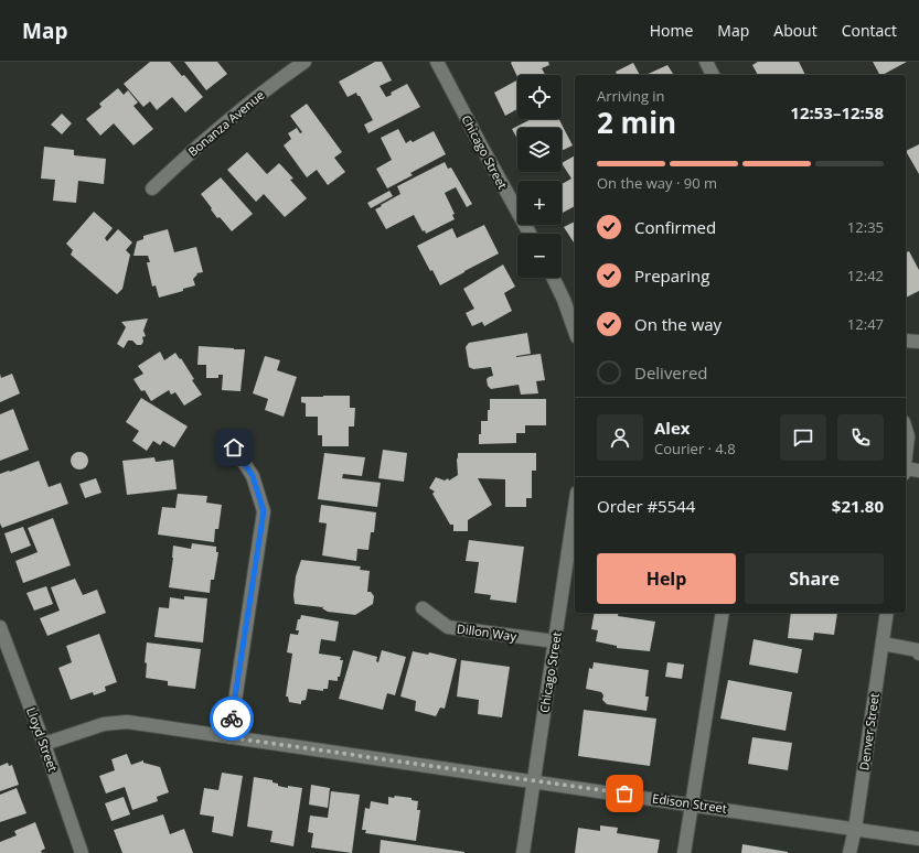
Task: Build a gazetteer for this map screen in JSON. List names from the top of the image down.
{
  "streets": {
    "street": [
      "Bonanza Avenue",
      "Chicago Street",
      "Dillon Way",
      "Denver Street",
      "Lloyd Street",
      "Edison Street"
    ]
  },
  "crossings": [
    ["Chicago Street", "Dillon Way"],
    ["Chicago Street", "Edison Street"],
    ["Denver Street", "Edison Street"],
    ["Lloyd Street", "Edison Street"]
  ],
  "page": {
    "header": "Map",
    "nav": [
      "Home",
      "Map",
      "About",
      "Contact"
    ],
    "map_buttons": ["+", "−"],
    "heading": ["2 min", "Arriving in", "12:53–12:58"],
    "panel": [
      "Alex",
      "Courier · 4.8",
      "Order #5544",
      "$21.80"
    ],
    "bar": "On the way · 90 m",
    "list": [
      ["Confirmed", "12:35"],
      ["Preparing", "12:42"],
      ["On the way", "12:47"],
      "Delivered"
    ],
    "buttons": ["Help", "Share"]
  }
}
